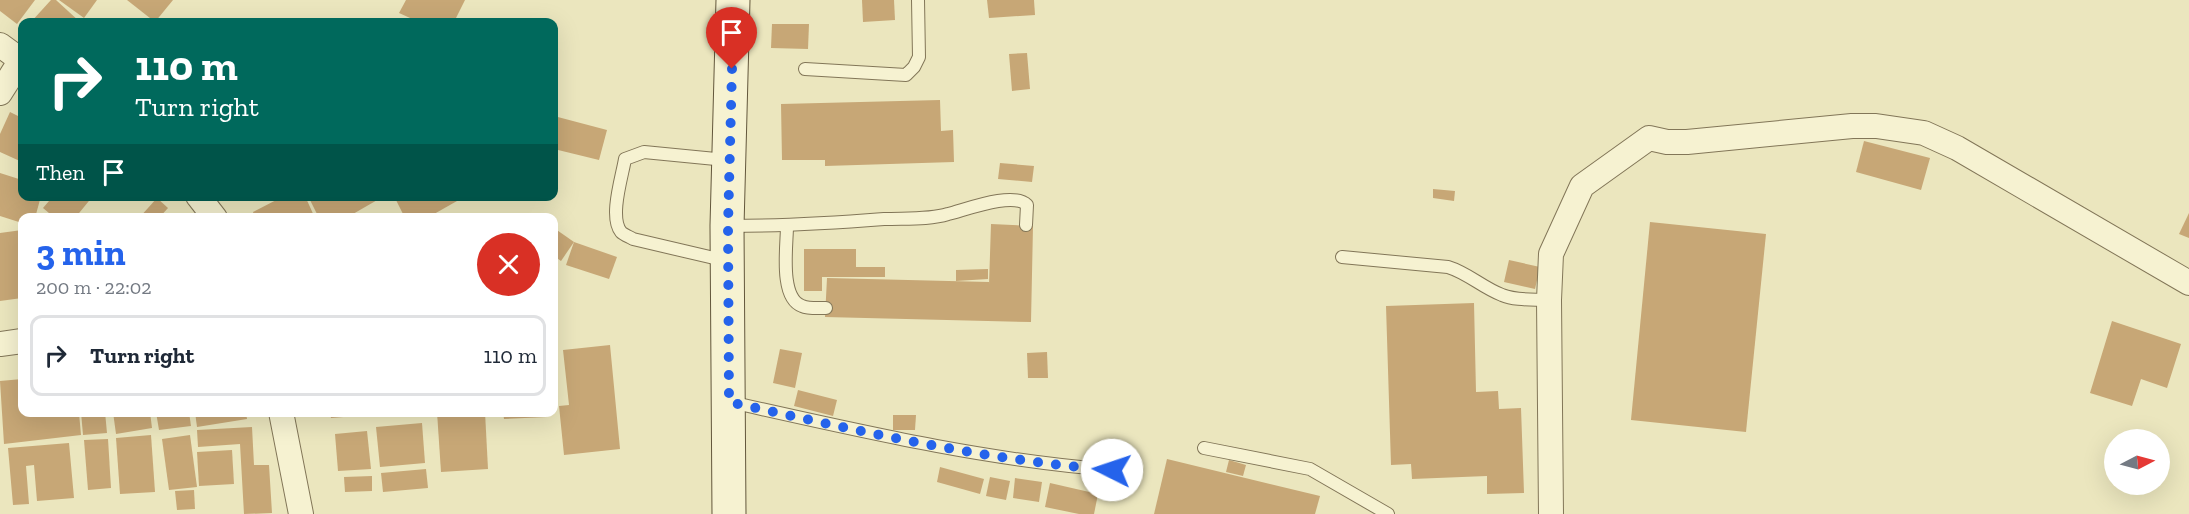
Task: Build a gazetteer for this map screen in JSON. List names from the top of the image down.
{
  "north": "right",
  "page": {
    "turn": ["110 m", "Turn right"],
    "then": "Then",
    "heading": ["3 min", "200 m · 22:02"],
    "list": [
      {
        "name": "Turn right",
        "value": "110 m"
      }
    ]
  }
}
